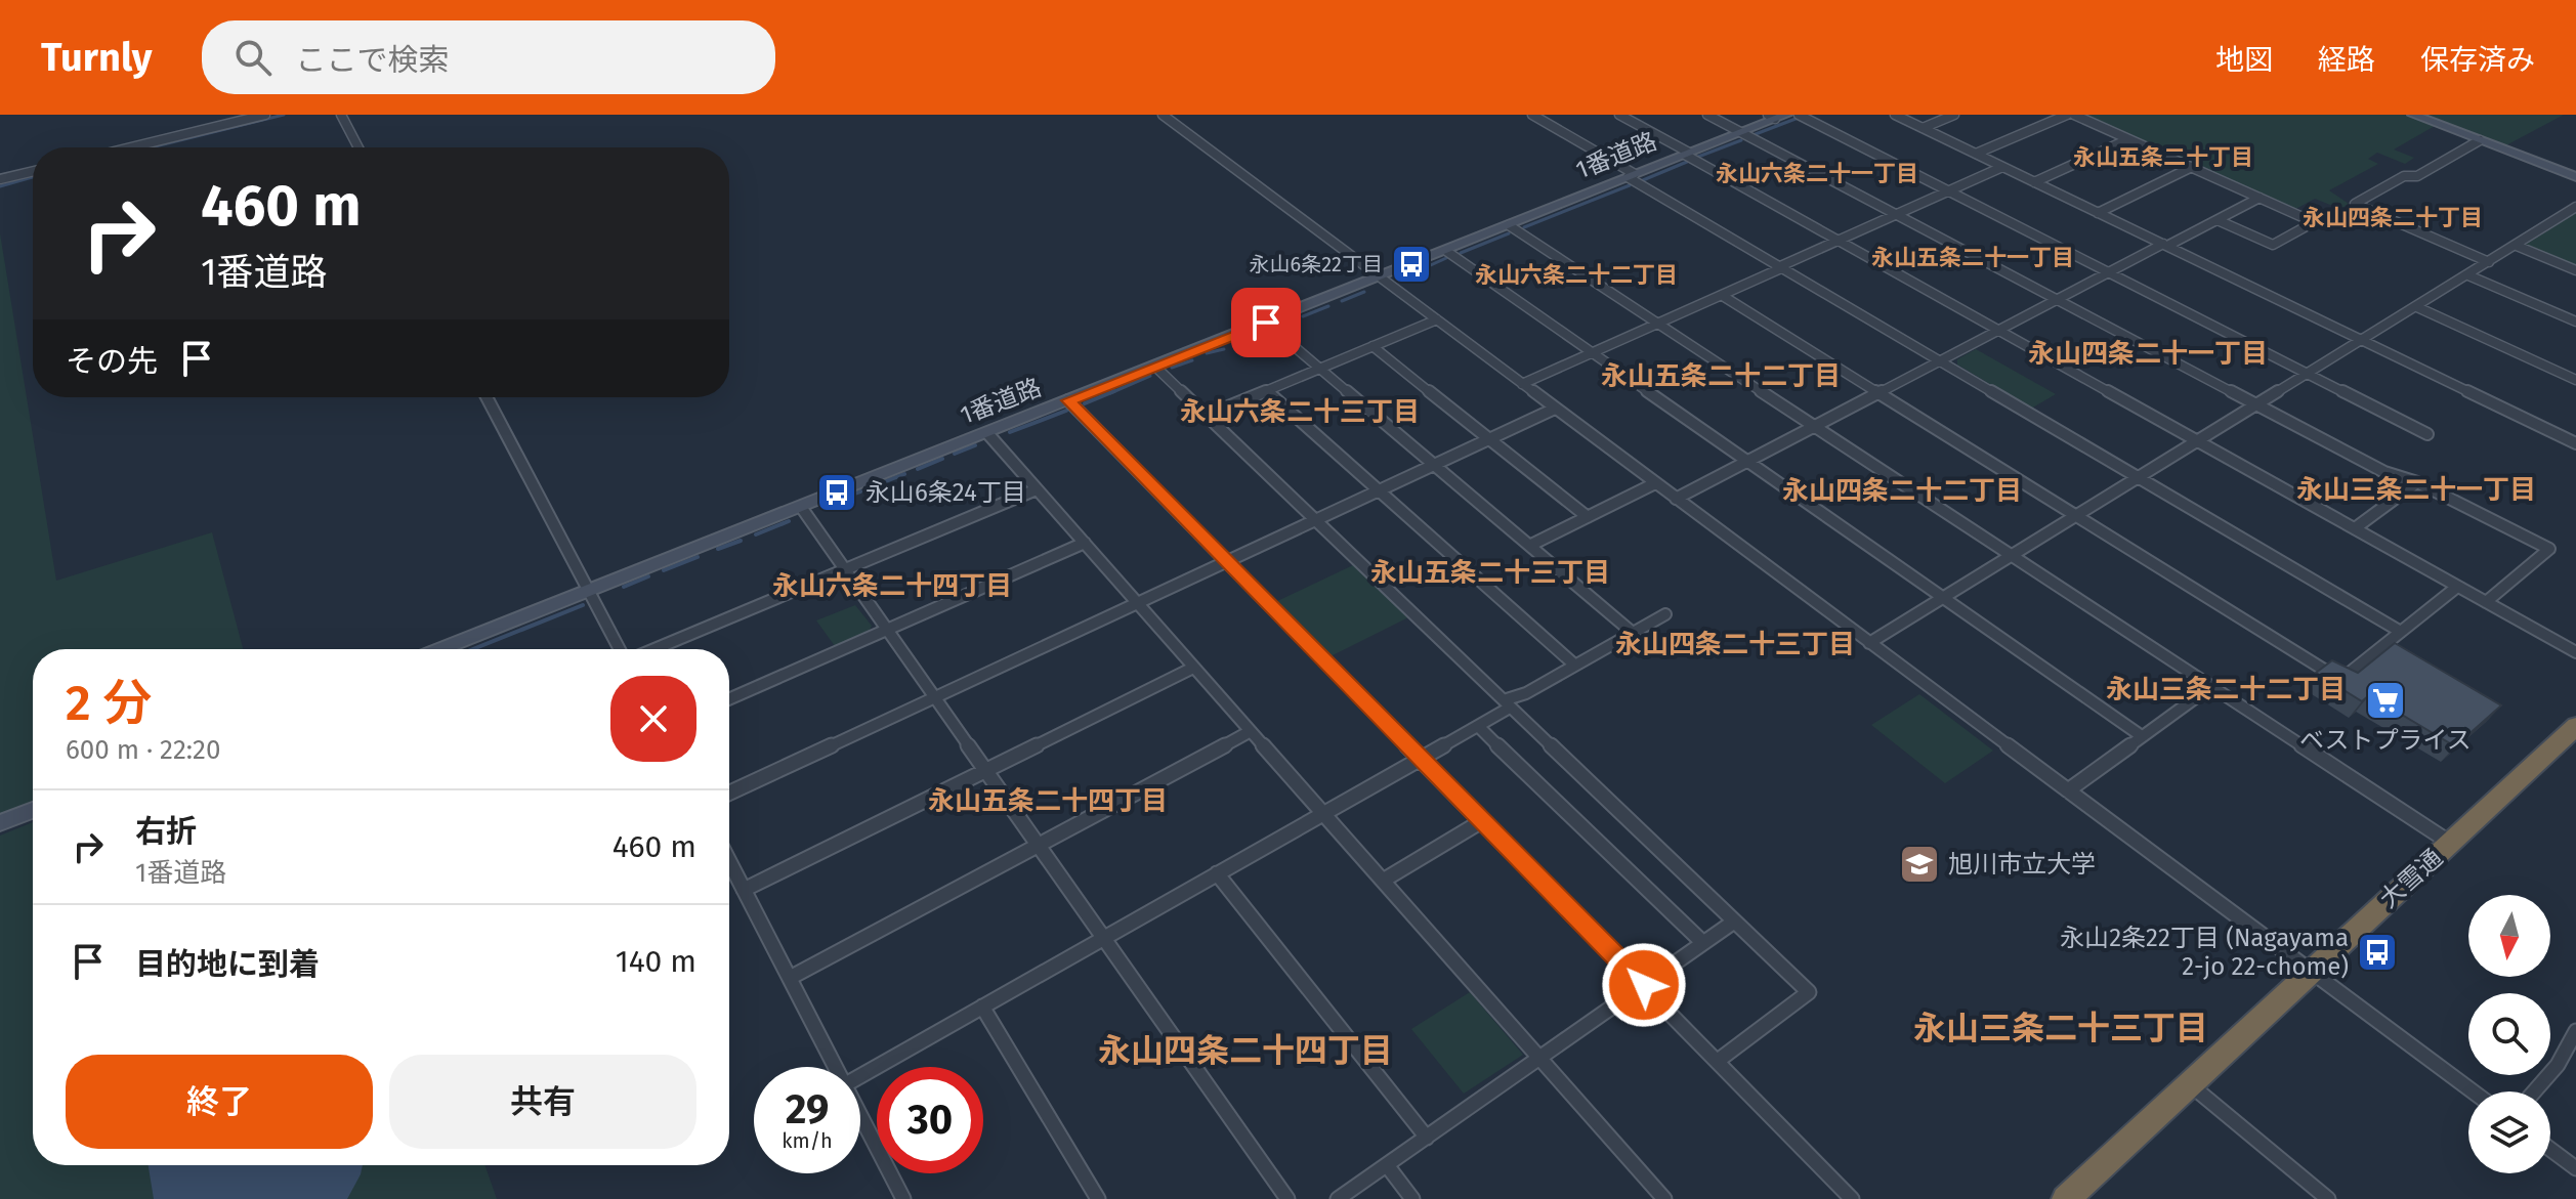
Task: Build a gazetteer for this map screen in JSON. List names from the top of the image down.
{
  "streets": {
    "highway": ["大雪通"],
    "street": ["1番道路"]
  },
  "districts": [
    "永山五条二十丁目",
    "永山六条二十一丁目",
    "永山四条二十丁目",
    "永山五条二十一丁目",
    "永山六条二十二丁目",
    "永山四条二十一丁目",
    "永山五条二十二丁目",
    "永山六条二十三丁目",
    "永山三条二十一丁目",
    "永山四条二十二丁目",
    "永山五条二十三丁目",
    "永山六条二十四丁目",
    "永山四条二十三丁目",
    "永山三条二十二丁目",
    "永山五条二十四丁目",
    "永山三条二十三丁目",
    "永山四条二十四丁目"
  ],
  "places": {
    "bus stop": ["永山6条22丁目", "永山6条24丁目", "永山2条22丁目 (Nagayama 2-jo 22-chome)"],
    "supermarket": ["ベストプライス"],
    "school or university": ["旭川市立大学"]
  },
  "north": "bottom",
  "page": {
    "header": "Turnly",
    "search": "ここで検索",
    "nav": ["地図", "経路", "保存済み"],
    "turn": ["460 m", "1番道路"],
    "then": "その先",
    "heading": ["2 分", "600 m · 22:20"],
    "list": [
      {
        "name": "右折",
        "note": "1番道路",
        "value": "460 m"
      },
      {
        "name": "目的地に到着",
        "value": "140 m"
      }
    ],
    "buttons": ["終了", "共有"],
    "speed": "29 km/h",
    "limit": "30"
  }
}
